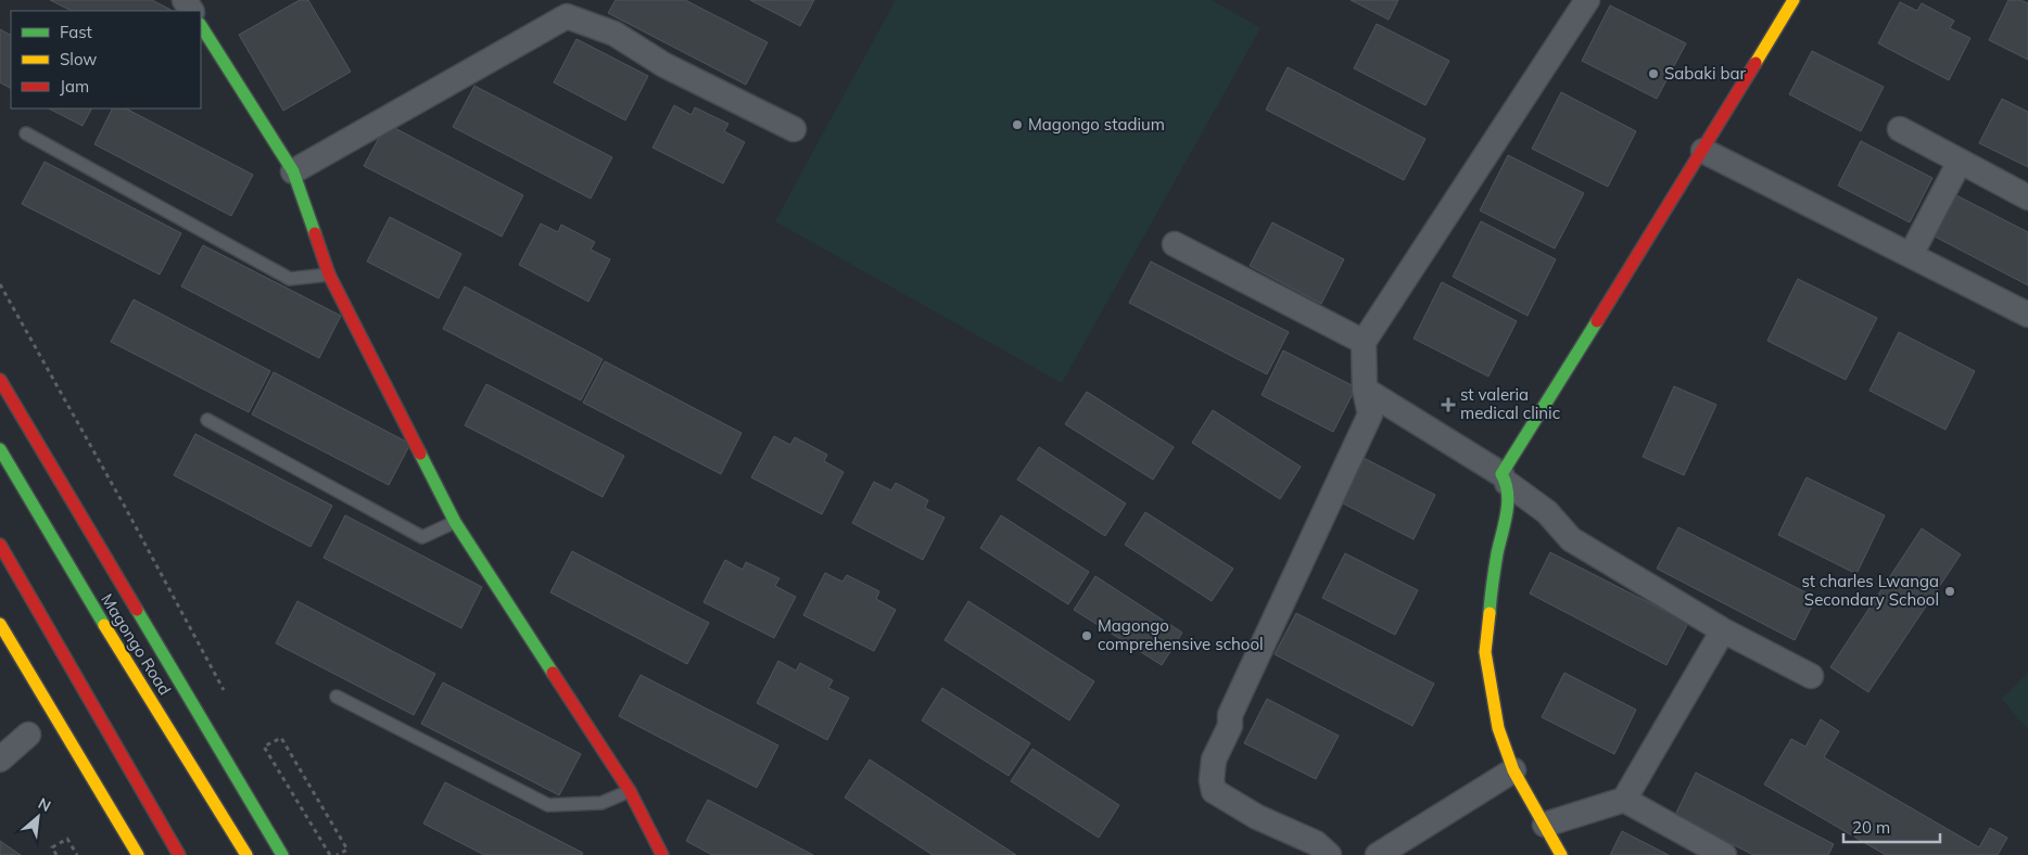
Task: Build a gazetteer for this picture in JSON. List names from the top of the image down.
{
  "streets": {
    "street": ["Magongo Road"]
  },
  "places": {
    "other": [
      "Sabaki bar",
      "Magongo stadium",
      "st charles Lwanga Secondary School",
      "Magongo comprehensive school"
    ],
    "health": ["st valeria medical clinic"]
  },
  "legend": ["Fast", "Slow", "Jam"],
  "scale_bar": "20 m",
  "north": "top right"
}
